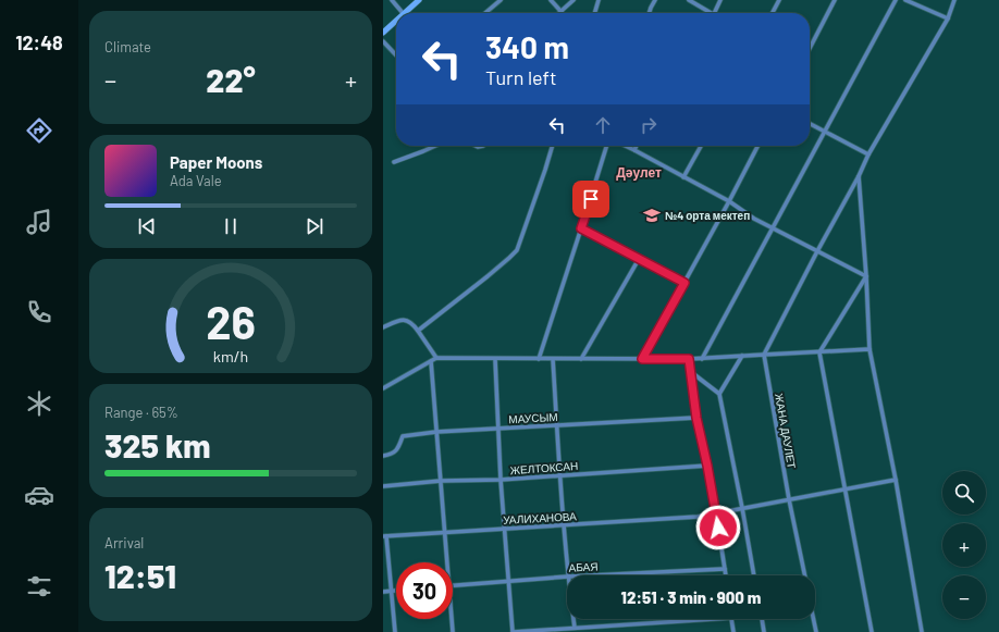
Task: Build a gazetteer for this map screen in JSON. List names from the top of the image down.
{
  "streets": {
    "street": [
      "МАУСЫМ",
      "ЖАНА ДАУЛЕТ",
      "ЖЕЛТОКСАН",
      "УАЛИХАНОВА",
      "АБАЯ"
    ]
  },
  "crossings": [
    ["ЖАНА ДАУЛЕТ", "УАЛИХАНОВА"]
  ],
  "districts": ["Дәулет"],
  "places": {
    "school or university": ["№4 орта мектеп"]
  },
  "page": {
    "tabs": "12:48",
    "tile": [
      "Climate",
      ["Range · 65%", "325 km"],
      ["Arrival", "12:51"]
    ],
    "turn": ["340 m", "Turn left"],
    "heat": ["−", "22°", "+"],
    "song": ["Paper Moons", "Ada Vale"],
    "map_buttons": ["+", "−"],
    "limit": "30",
    "trip": "12:51 · 3 min · 900 m",
    "gauge": ["26", "km/h"]
  }
}
